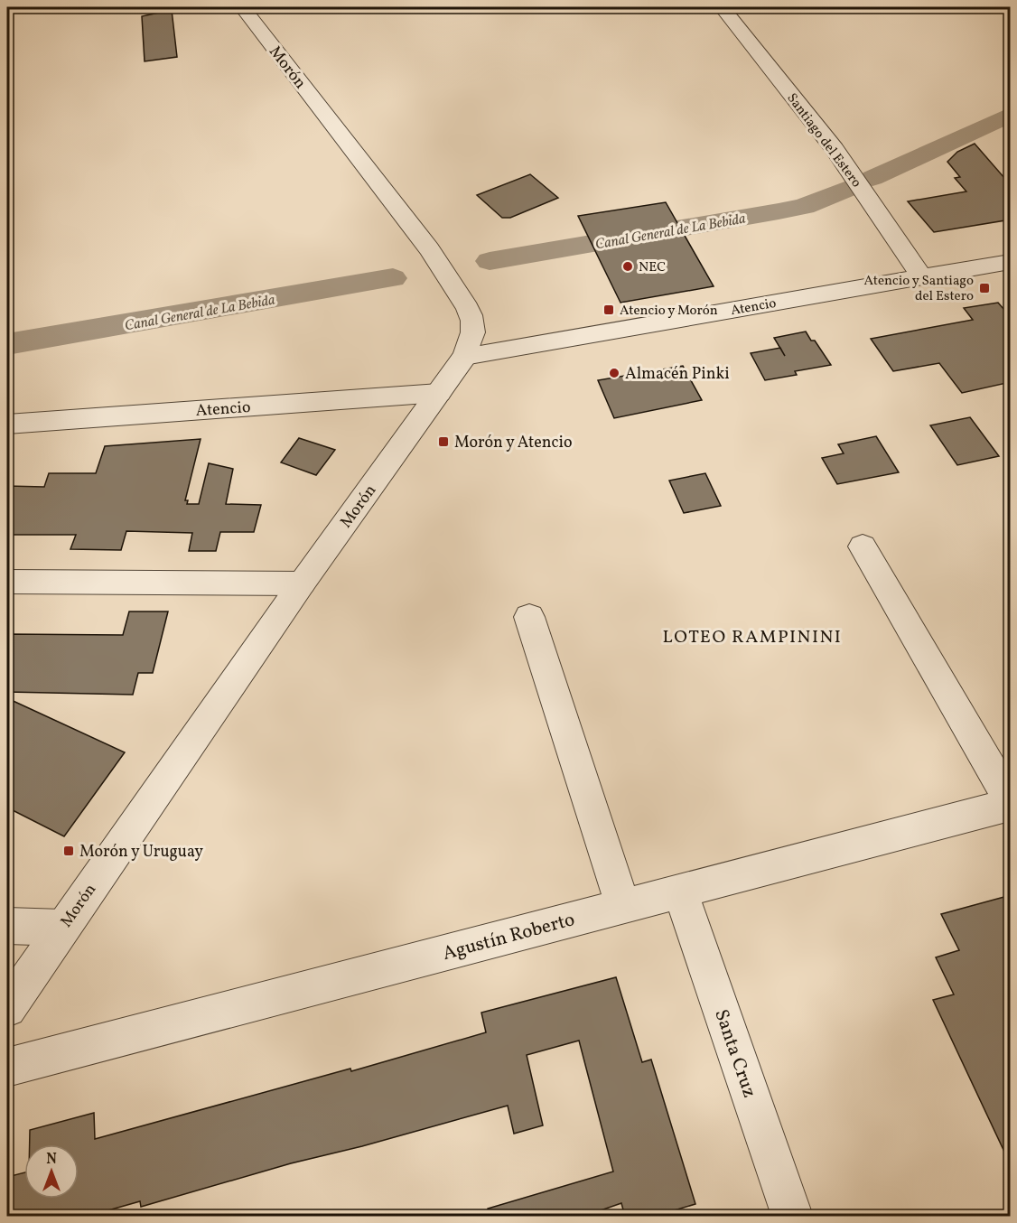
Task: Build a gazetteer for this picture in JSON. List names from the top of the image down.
{
  "streets": {
    "street": [
      "Morón",
      "Santiago del Estero",
      "Atencio",
      "Agustín Roberto",
      "Santa Cruz"
    ]
  },
  "crossings": [
    ["Morón", "Atencio"],
    ["Santiago del Estero", "Atencio"],
    ["Agustín Roberto", "Santa Cruz"]
  ],
  "districts": ["LOTEO RAMPININI"],
  "water": ["Canal General de La Bebida"],
  "places": {
    "other": ["NEC", "Almacén Pinki"],
    "transit": [
      "Atencio y Santiago del Estero",
      "Atencio y Morón",
      "Morón y Atencio",
      "Morón y Uruguay"
    ]
  },
  "north": "top"
}
